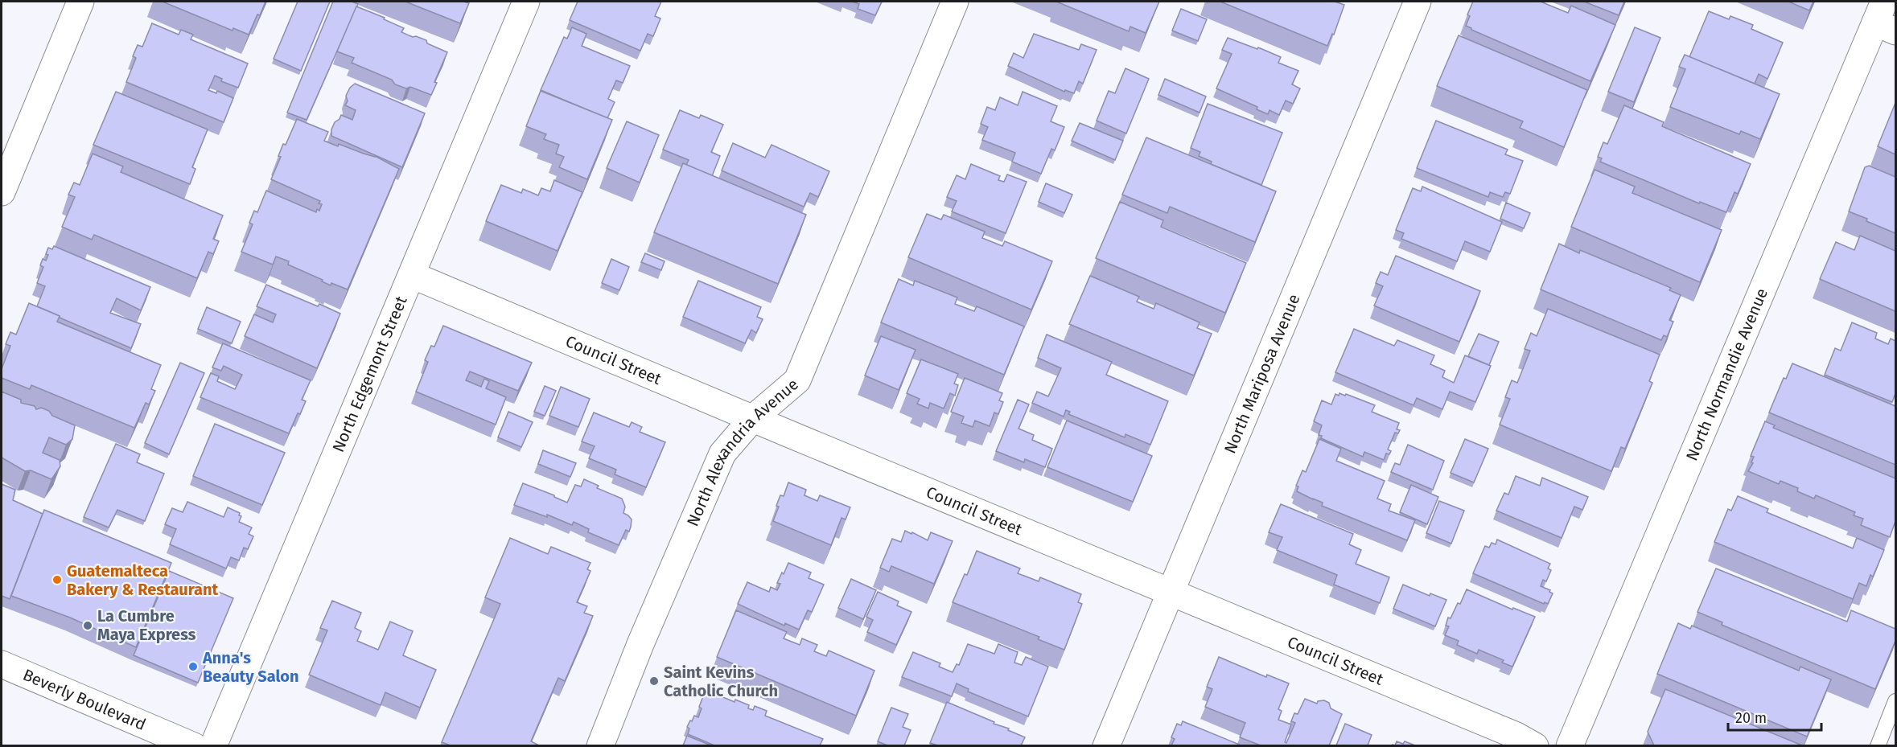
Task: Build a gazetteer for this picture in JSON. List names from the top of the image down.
{
  "streets": {
    "street": [
      "Council Street",
      "North Edgemont Street",
      "North Mariposa Avenue",
      "North Normandie Avenue",
      "North Alexandria Avenue",
      "Beverly Boulevard"
    ]
  },
  "crossings": [
    ["Council Street", "North Edgemont Street"],
    ["Council Street", "North Mariposa Avenue"],
    ["Council Street", "North Alexandria Avenue"]
  ],
  "places": [
    "Guatemalteca Bakery & Restaurant",
    "La Cumbre Maya Express",
    "Anna's Beauty Salon",
    "Saint Kevins Catholic Church"
  ],
  "scale_bar": "20 m"
}
